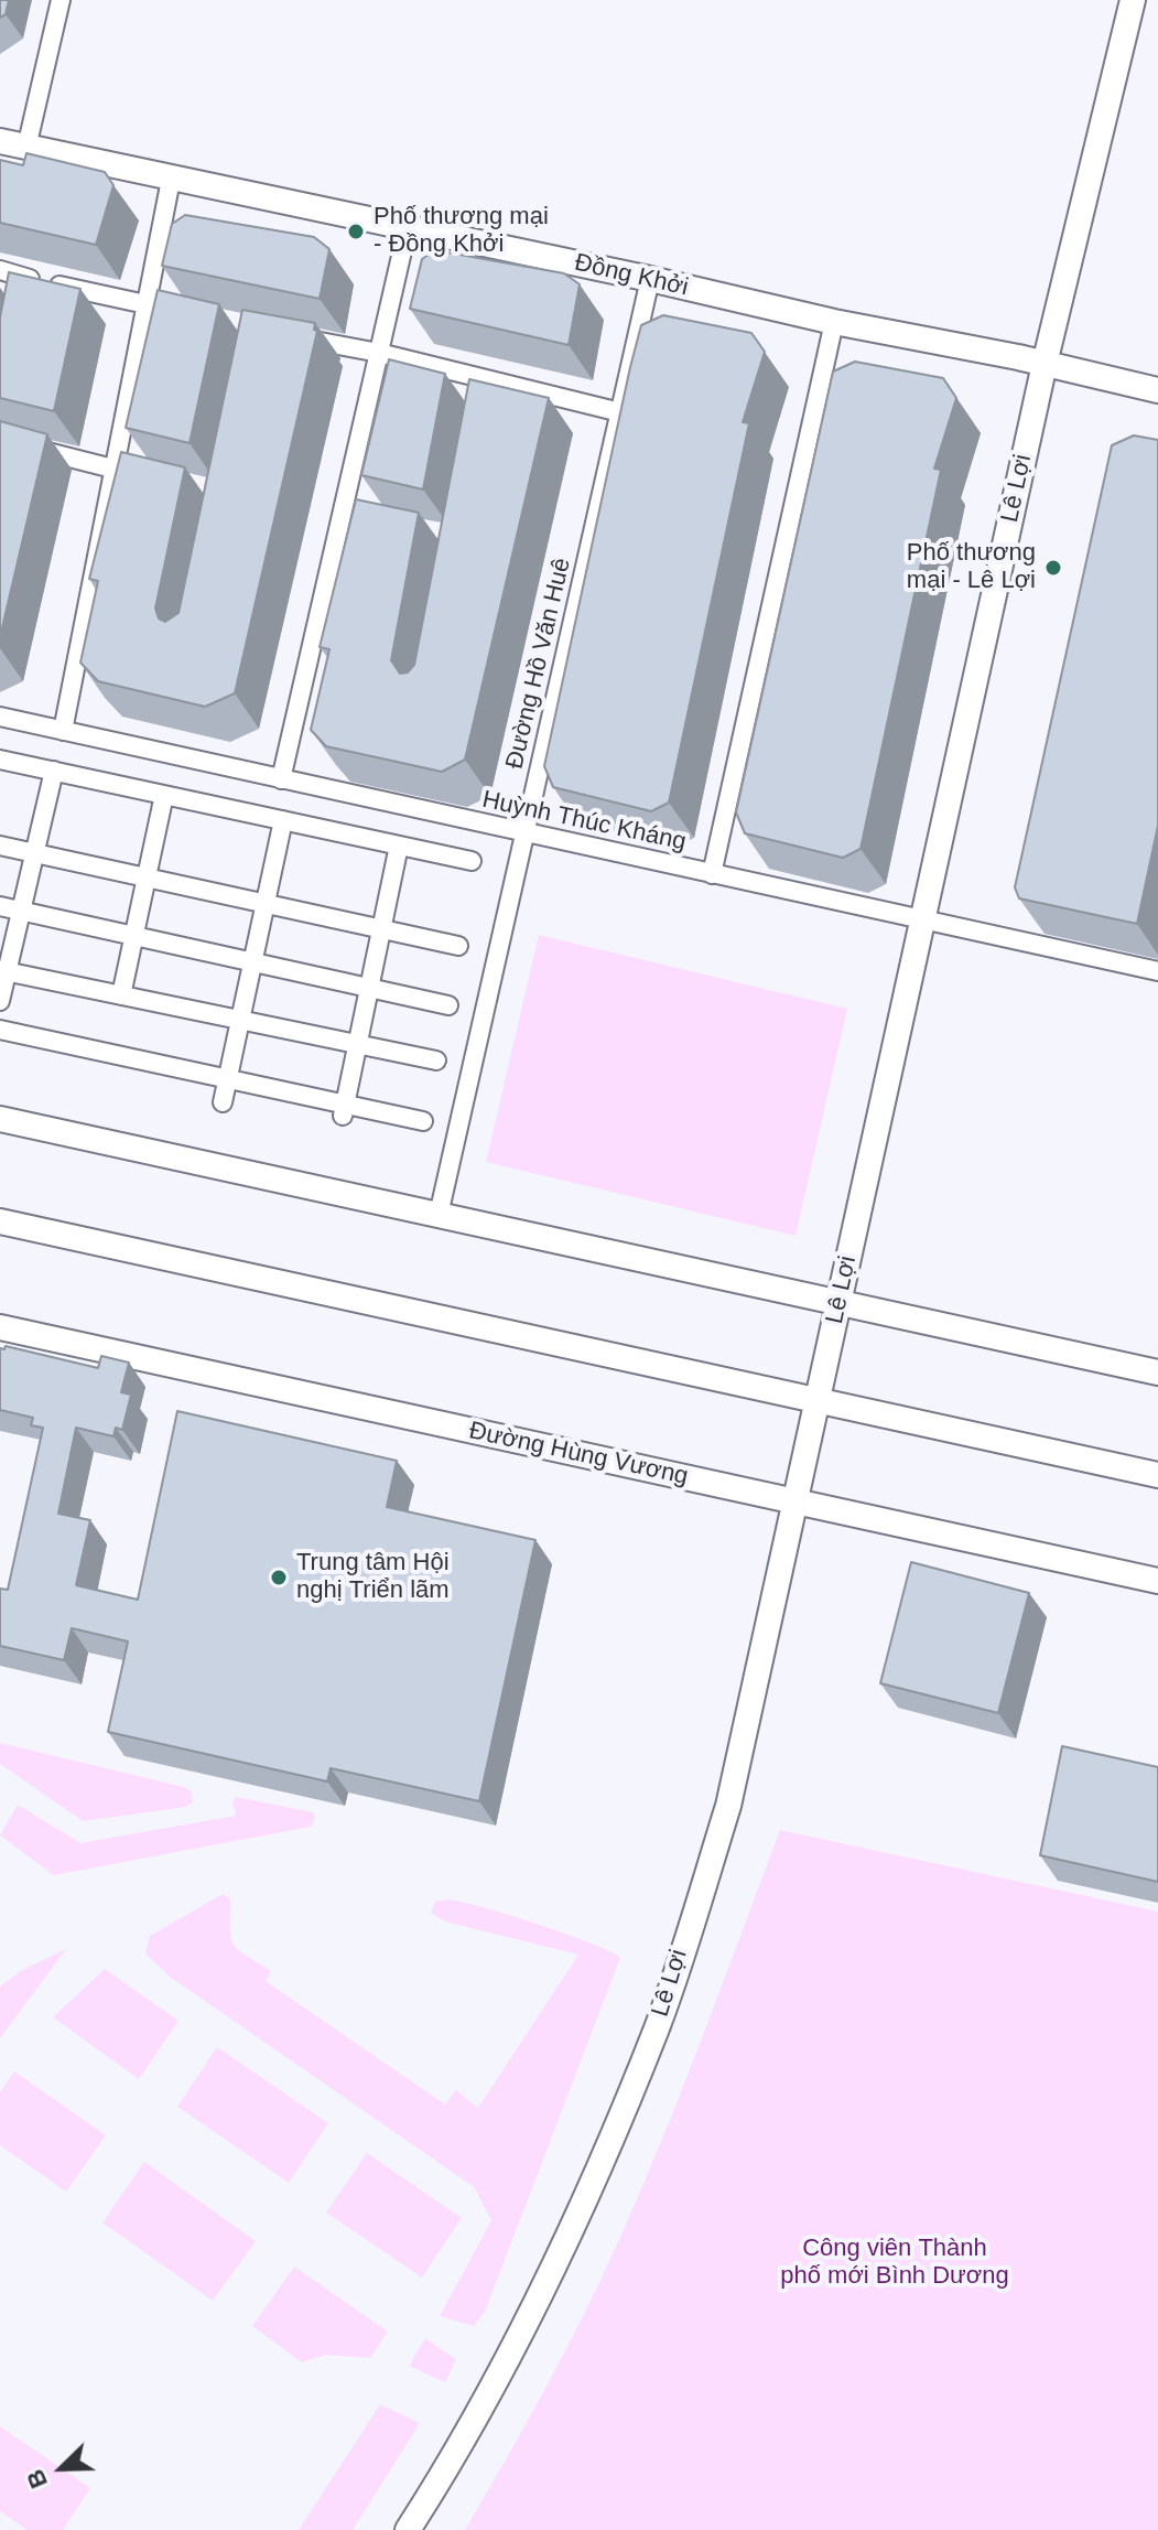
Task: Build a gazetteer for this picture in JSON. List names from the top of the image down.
{
  "streets": {
    "main road": ["Đồng Khởi", "Lê Lợi", "Đường Hùng Vương"],
    "street": ["Đường Hồ Văn Huê", "Huỳnh Thúc Kháng"]
  },
  "crossings": [
    ["Đồng Khởi", "Lê Lợi"],
    ["Đồng Khởi", "Đường Hồ Văn Huê"],
    ["Lê Lợi", "Huỳnh Thúc Kháng"],
    ["Lê Lợi", "Đường Hùng Vương"],
    ["Đường Hồ Văn Huê", "Huỳnh Thúc Kháng"]
  ],
  "parks": ["Công viên Thành phố mới Bình Dương"],
  "places": ["Phố thương mại - Đồng Khởi", "Phố thương mại - Lê Lợi", "Trung tâm Hội nghị Triển lãm"],
  "north": "bottom left"
}
